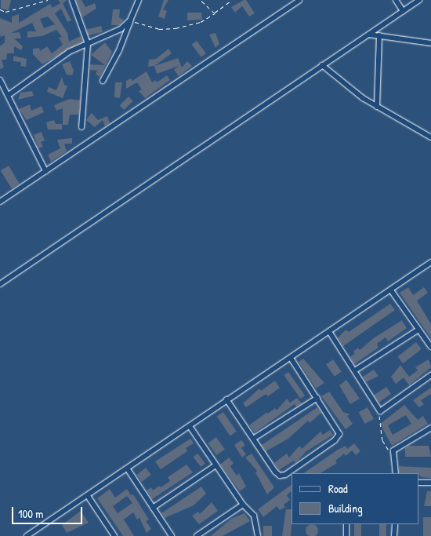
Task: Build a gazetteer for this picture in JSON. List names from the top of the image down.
{
  "legend": ["Road", "Building"],
  "scale_bar": "100 m"
}
